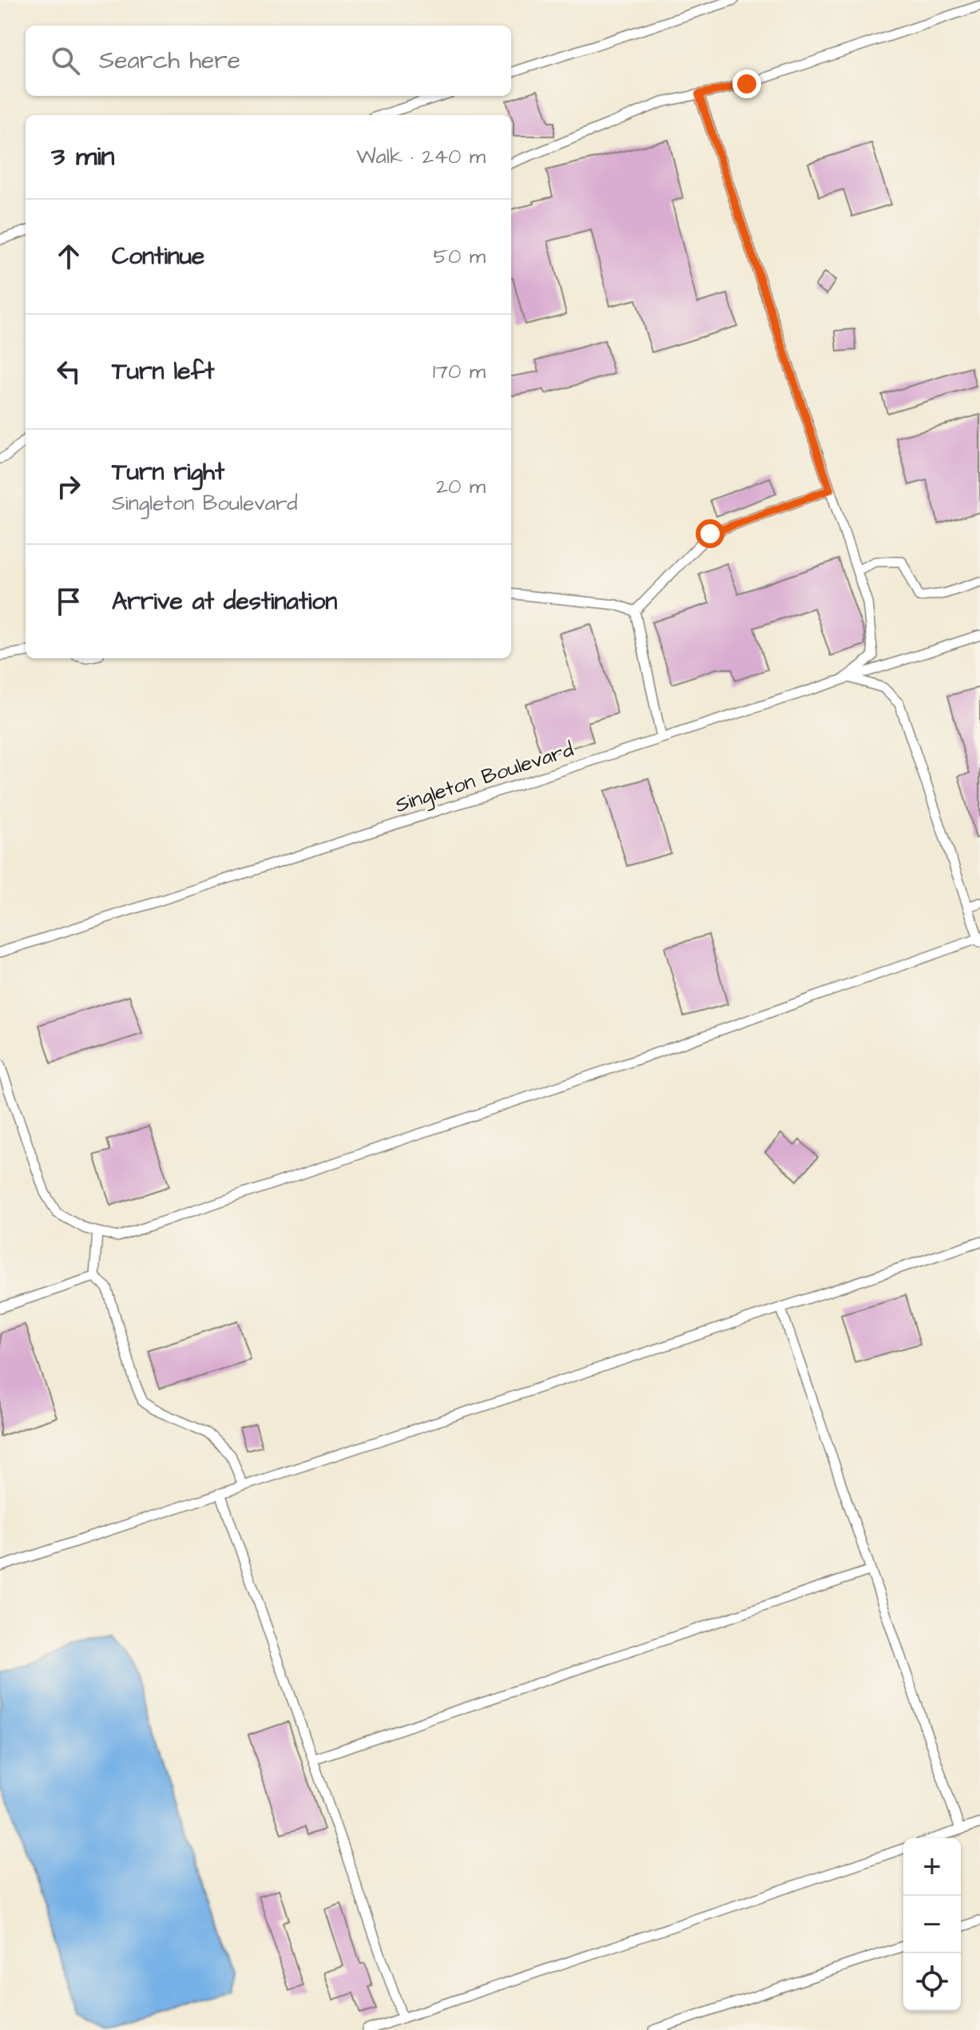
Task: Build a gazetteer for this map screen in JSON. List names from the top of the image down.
{
  "streets": {
    "lane": ["Singleton Boulevard"]
  },
  "page": {
    "search": "Search here",
    "heading": ["3 min", "Walk · 240 m"],
    "list": [
      ["Continue", "50 m"],
      ["Turn left", "170 m"],
      ["Turn right", "Singleton Boulevard", "20 m"],
      "Arrive at destination"
    ],
    "map_buttons": ["+", "−"]
  }
}
